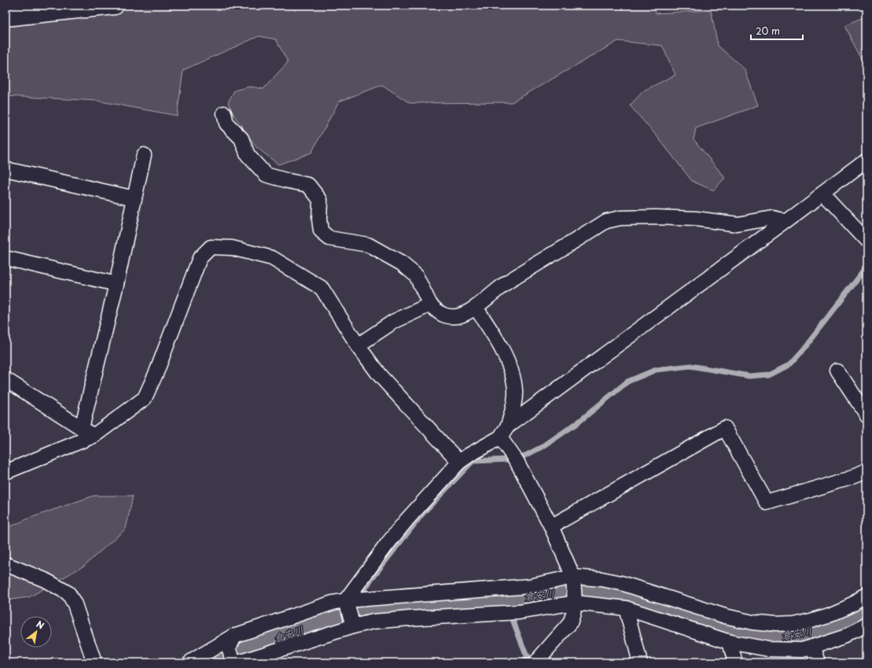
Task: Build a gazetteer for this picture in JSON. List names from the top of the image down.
{
  "water": ["倉安川"],
  "scale_bar": "20 m",
  "north": "top right"
}
